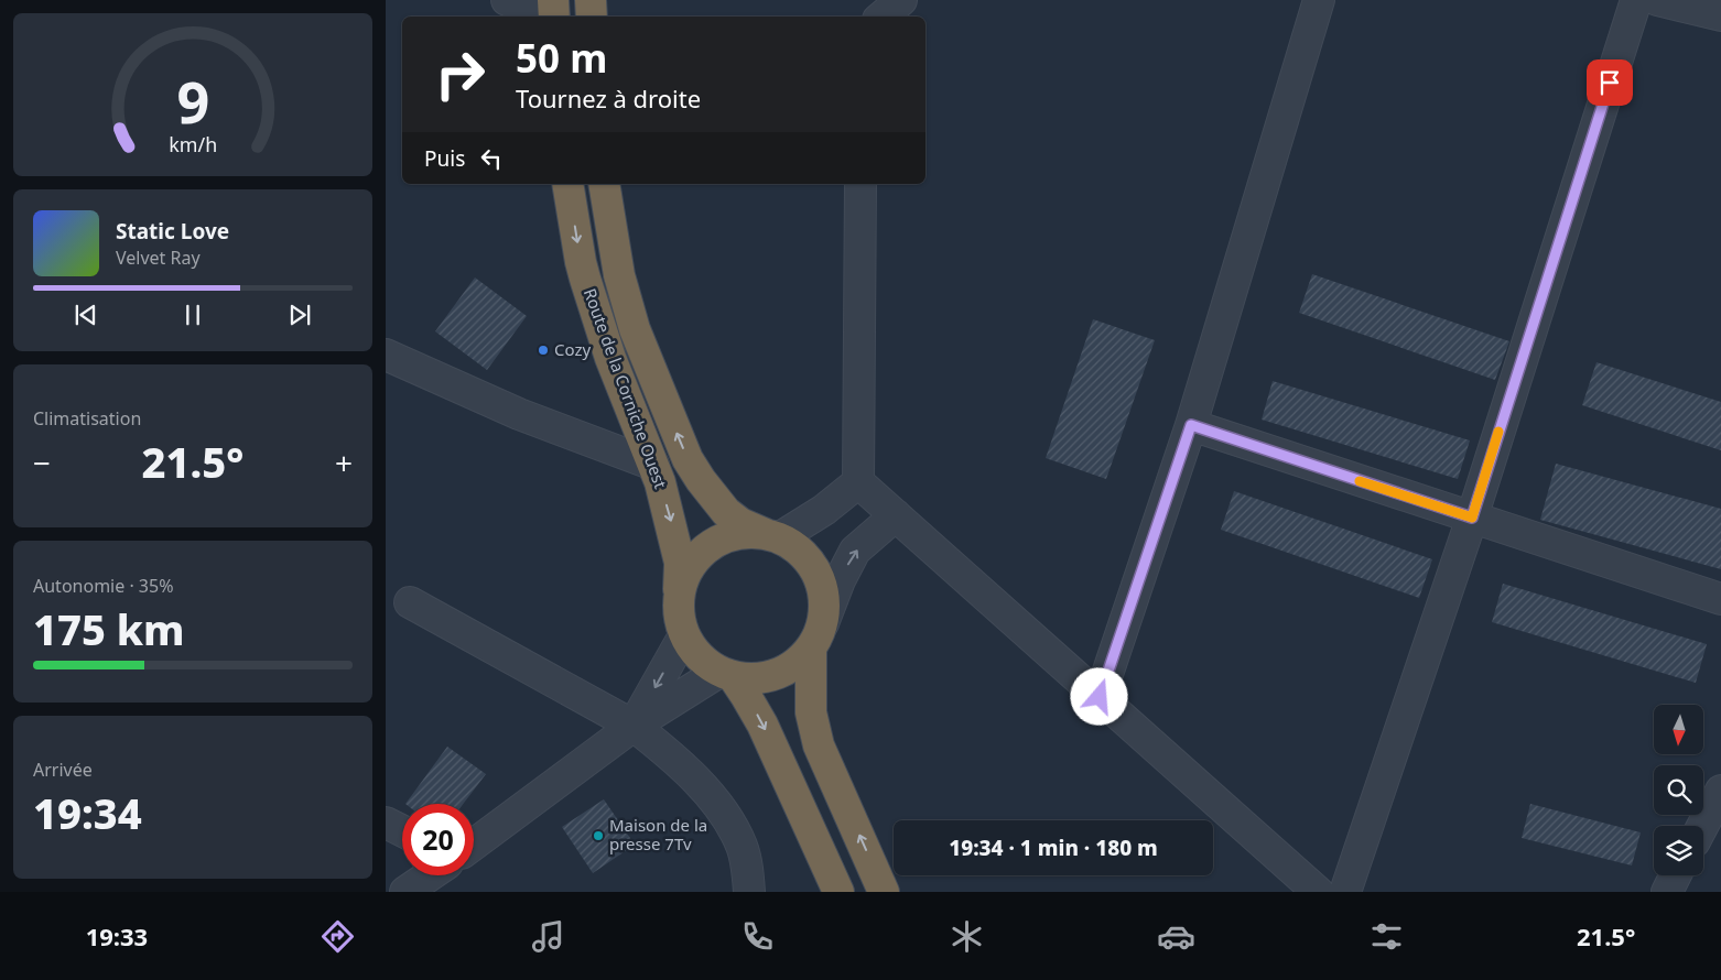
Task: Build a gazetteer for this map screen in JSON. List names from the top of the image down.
{
  "streets": {
    "highway": ["Route de la Corniche Ouest"]
  },
  "places": ["Cozy", "Maison de la presse 7Tv"],
  "north": "bottom",
  "page": {
    "turn": ["50 m", "Tournez à droite"],
    "then": "Puis",
    "song": ["Static Love", "Velvet Ray"],
    "tile": [
      "Climatisation",
      ["Autonomie · 35%", "175 km"],
      ["Arrivée", "19:34"]
    ],
    "heat": ["−", "21.5°", "+"],
    "limit": "20",
    "trip": "19:34 · 1 min · 180 m",
    "tabs": ["19:33", "21.5°"],
    "gauge": ["9", "km/h"]
  }
}
